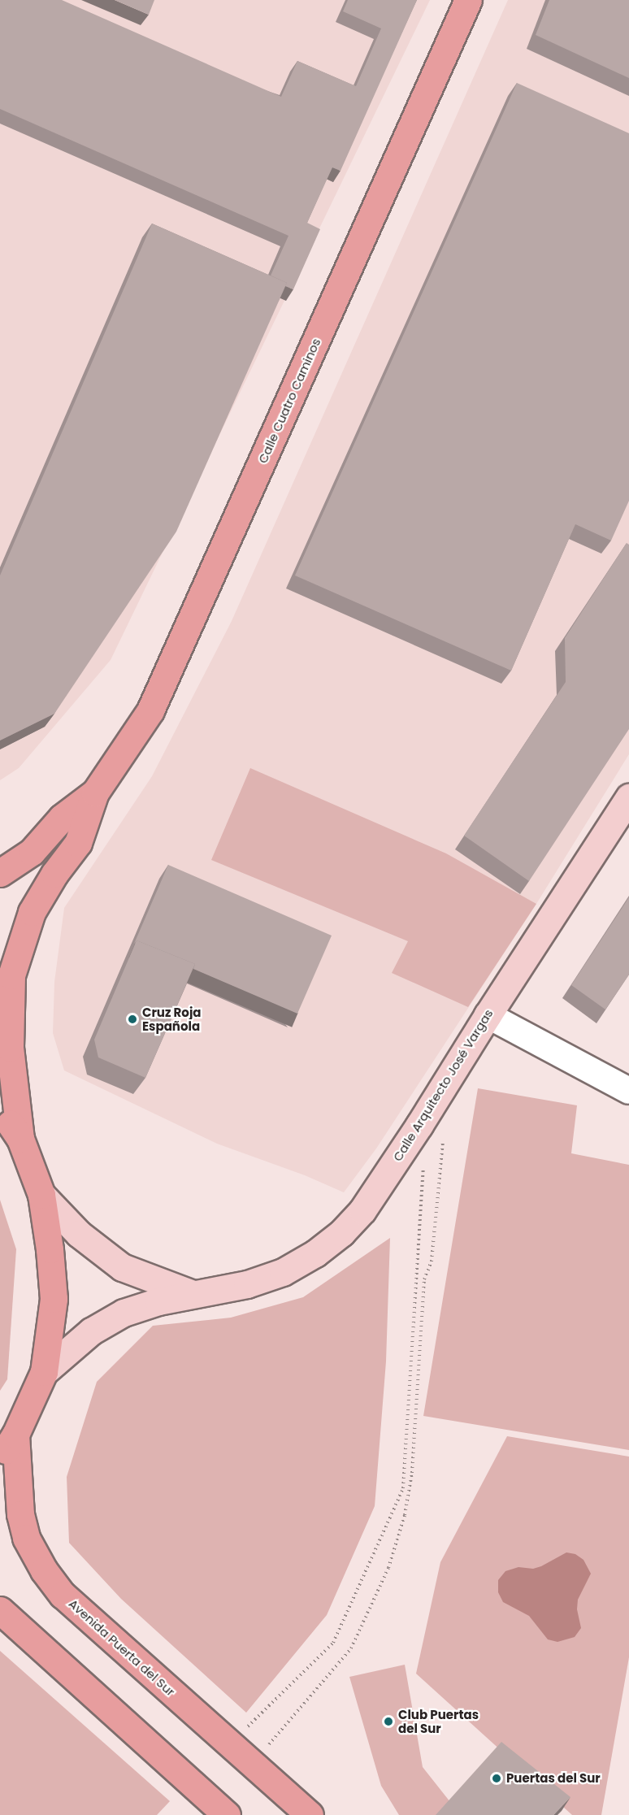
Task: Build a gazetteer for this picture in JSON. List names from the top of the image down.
{
  "streets": {
    "main road": ["Calle Cuatro Caminos", "Avenida Puerta del Sur"],
    "street": ["Calle Arquitecto José Vargas"]
  },
  "places": ["Cruz Roja Española", "Club Puertas del Sur", "Puertas del Sur"]
}
